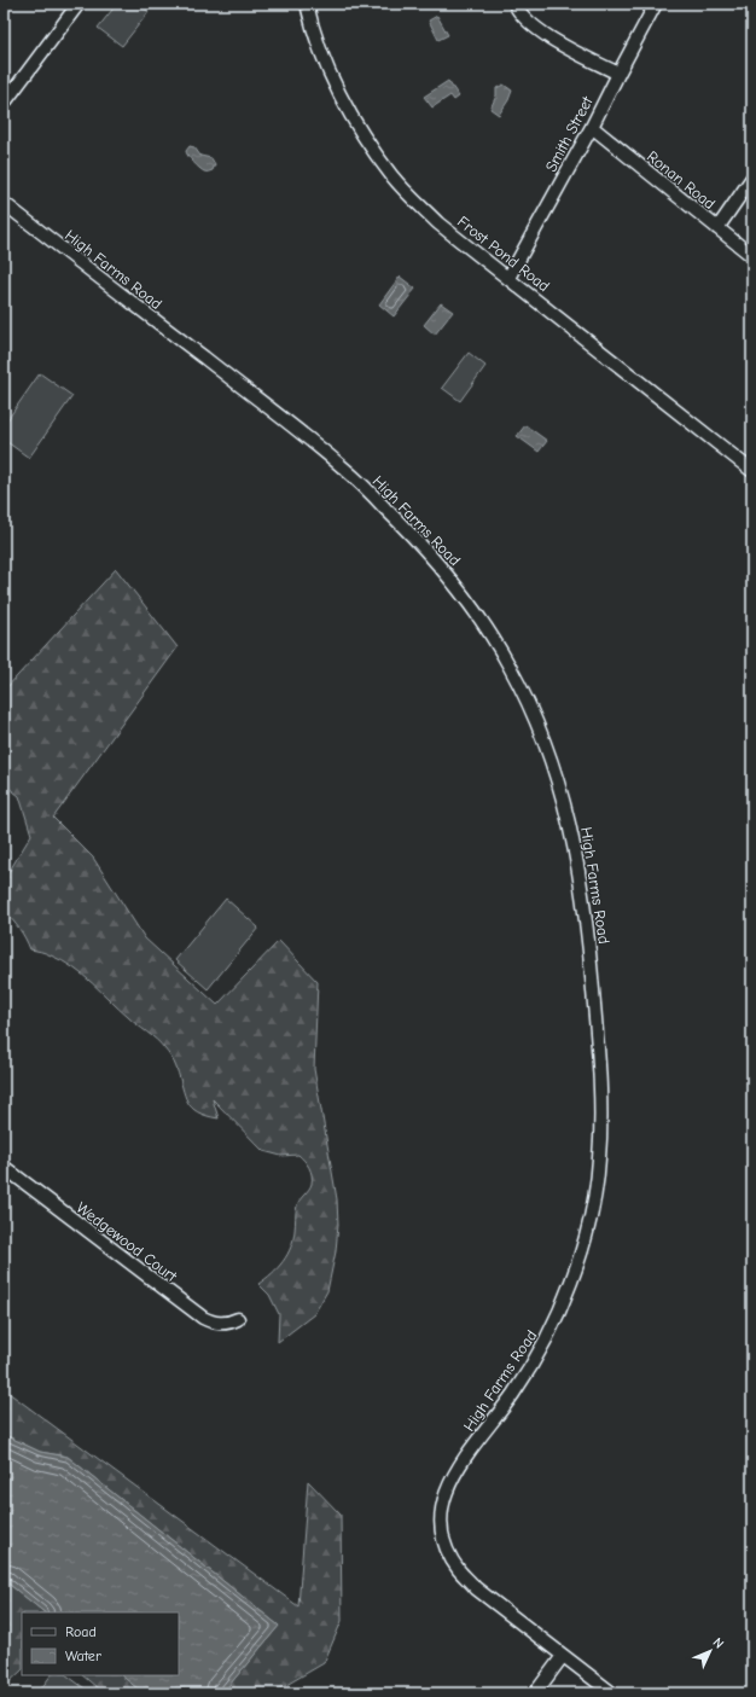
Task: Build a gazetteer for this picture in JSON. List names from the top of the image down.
{
  "streets": {
    "street": [
      "Smith Street",
      "Ronan Road",
      "Frost Pond Road",
      "High Farms Road",
      "Wedgewood Court"
    ]
  },
  "crossings": [
    ["Smith Street", "Ronan Road"],
    ["Smith Street", "Frost Pond Road"]
  ],
  "legend": ["Road", "Water"],
  "north": "top right"
}
